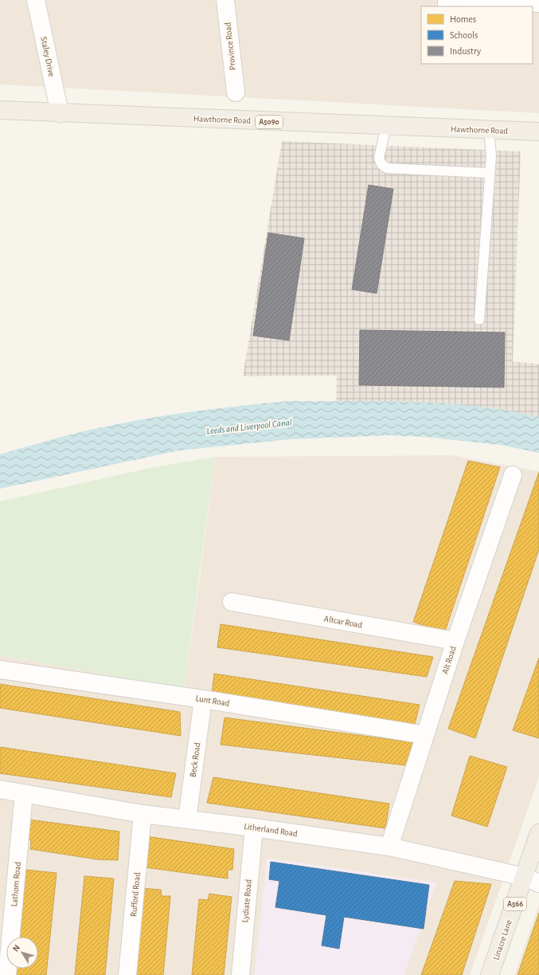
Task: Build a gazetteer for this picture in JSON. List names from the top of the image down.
{
  "streets": {
    "main road": [
      "Hawthorne Road",
      "A5090",
      "A566",
      "Linacre Lane"
    ],
    "street": [
      "Province Road",
      "Staley Drive",
      "Altcar Road",
      "Alt Road",
      "Lunt Road",
      "Beck Road",
      "Litherland Road",
      "Lathom Road",
      "Rufford Road",
      "Lydiate Road"
    ]
  },
  "crossings": [
    ["Staley Drive", "Hawthorne Road"],
    ["Altcar Road", "Alt Road"],
    ["Alt Road", "Lunt Road"],
    ["Alt Road", "Litherland Road"],
    ["Lunt Road", "Beck Road"],
    ["Beck Road", "Litherland Road"],
    ["Litherland Road", "Lathom Road"],
    ["Litherland Road", "Rufford Road"],
    ["Litherland Road", "Lydiate Road"],
    ["Litherland Road", "Linacre Lane"]
  ],
  "water": ["Leeds and Liverpool Canal"],
  "legend": ["Homes", "Schools", "Industry"],
  "north": "top left"
}
